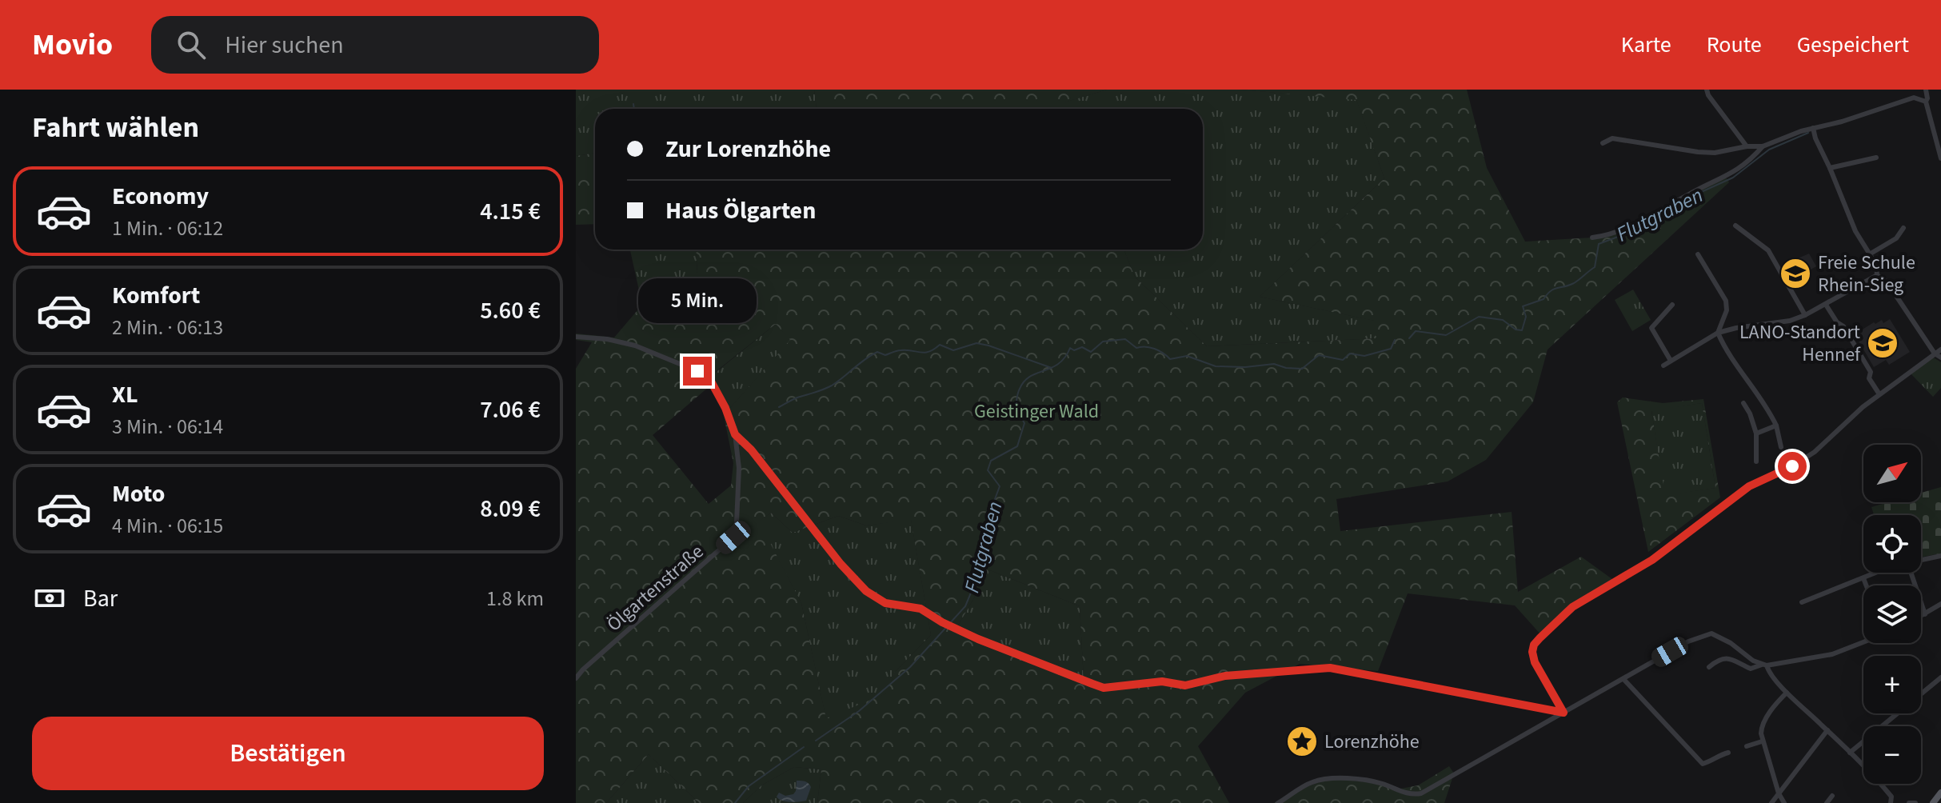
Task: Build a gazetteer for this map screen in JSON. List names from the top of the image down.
{
  "streets": {
    "street": ["Ölgartenstraße"]
  },
  "water": ["Flutgraben"],
  "parks": ["Geistinger Wald"],
  "places": {
    "school or university": ["Freie Schule Rhein-Sieg", "LANO-Standort Hennef"],
    "place": ["Lorenzhöhe"]
  },
  "north": "top right",
  "page": {
    "header": "Movio",
    "search": "Hier suchen",
    "nav": ["Karte", "Route", "Gespeichert"],
    "heading": "Fahrt wählen",
    "banner": ["Zur Lorenzhöhe", "Haus Ölgarten"],
    "list": [
      {
        "name": "Economy",
        "note": "1 Min. · 06:12",
        "value": "4.15 €"
      },
      {
        "name": "Komfort",
        "note": "2 Min. · 06:13",
        "value": "5.60 €"
      },
      {
        "name": "XL",
        "note": "3 Min. · 06:14",
        "value": "7.06 €"
      },
      {
        "name": "Moto",
        "note": "4 Min. · 06:15",
        "value": "8.09 €"
      }
    ],
    "bubble": "5 Min.",
    "map_buttons": ["+", "−"],
    "pay": ["Bar", "1.8 km"],
    "buttons": "Bestätigen"
  }
}
